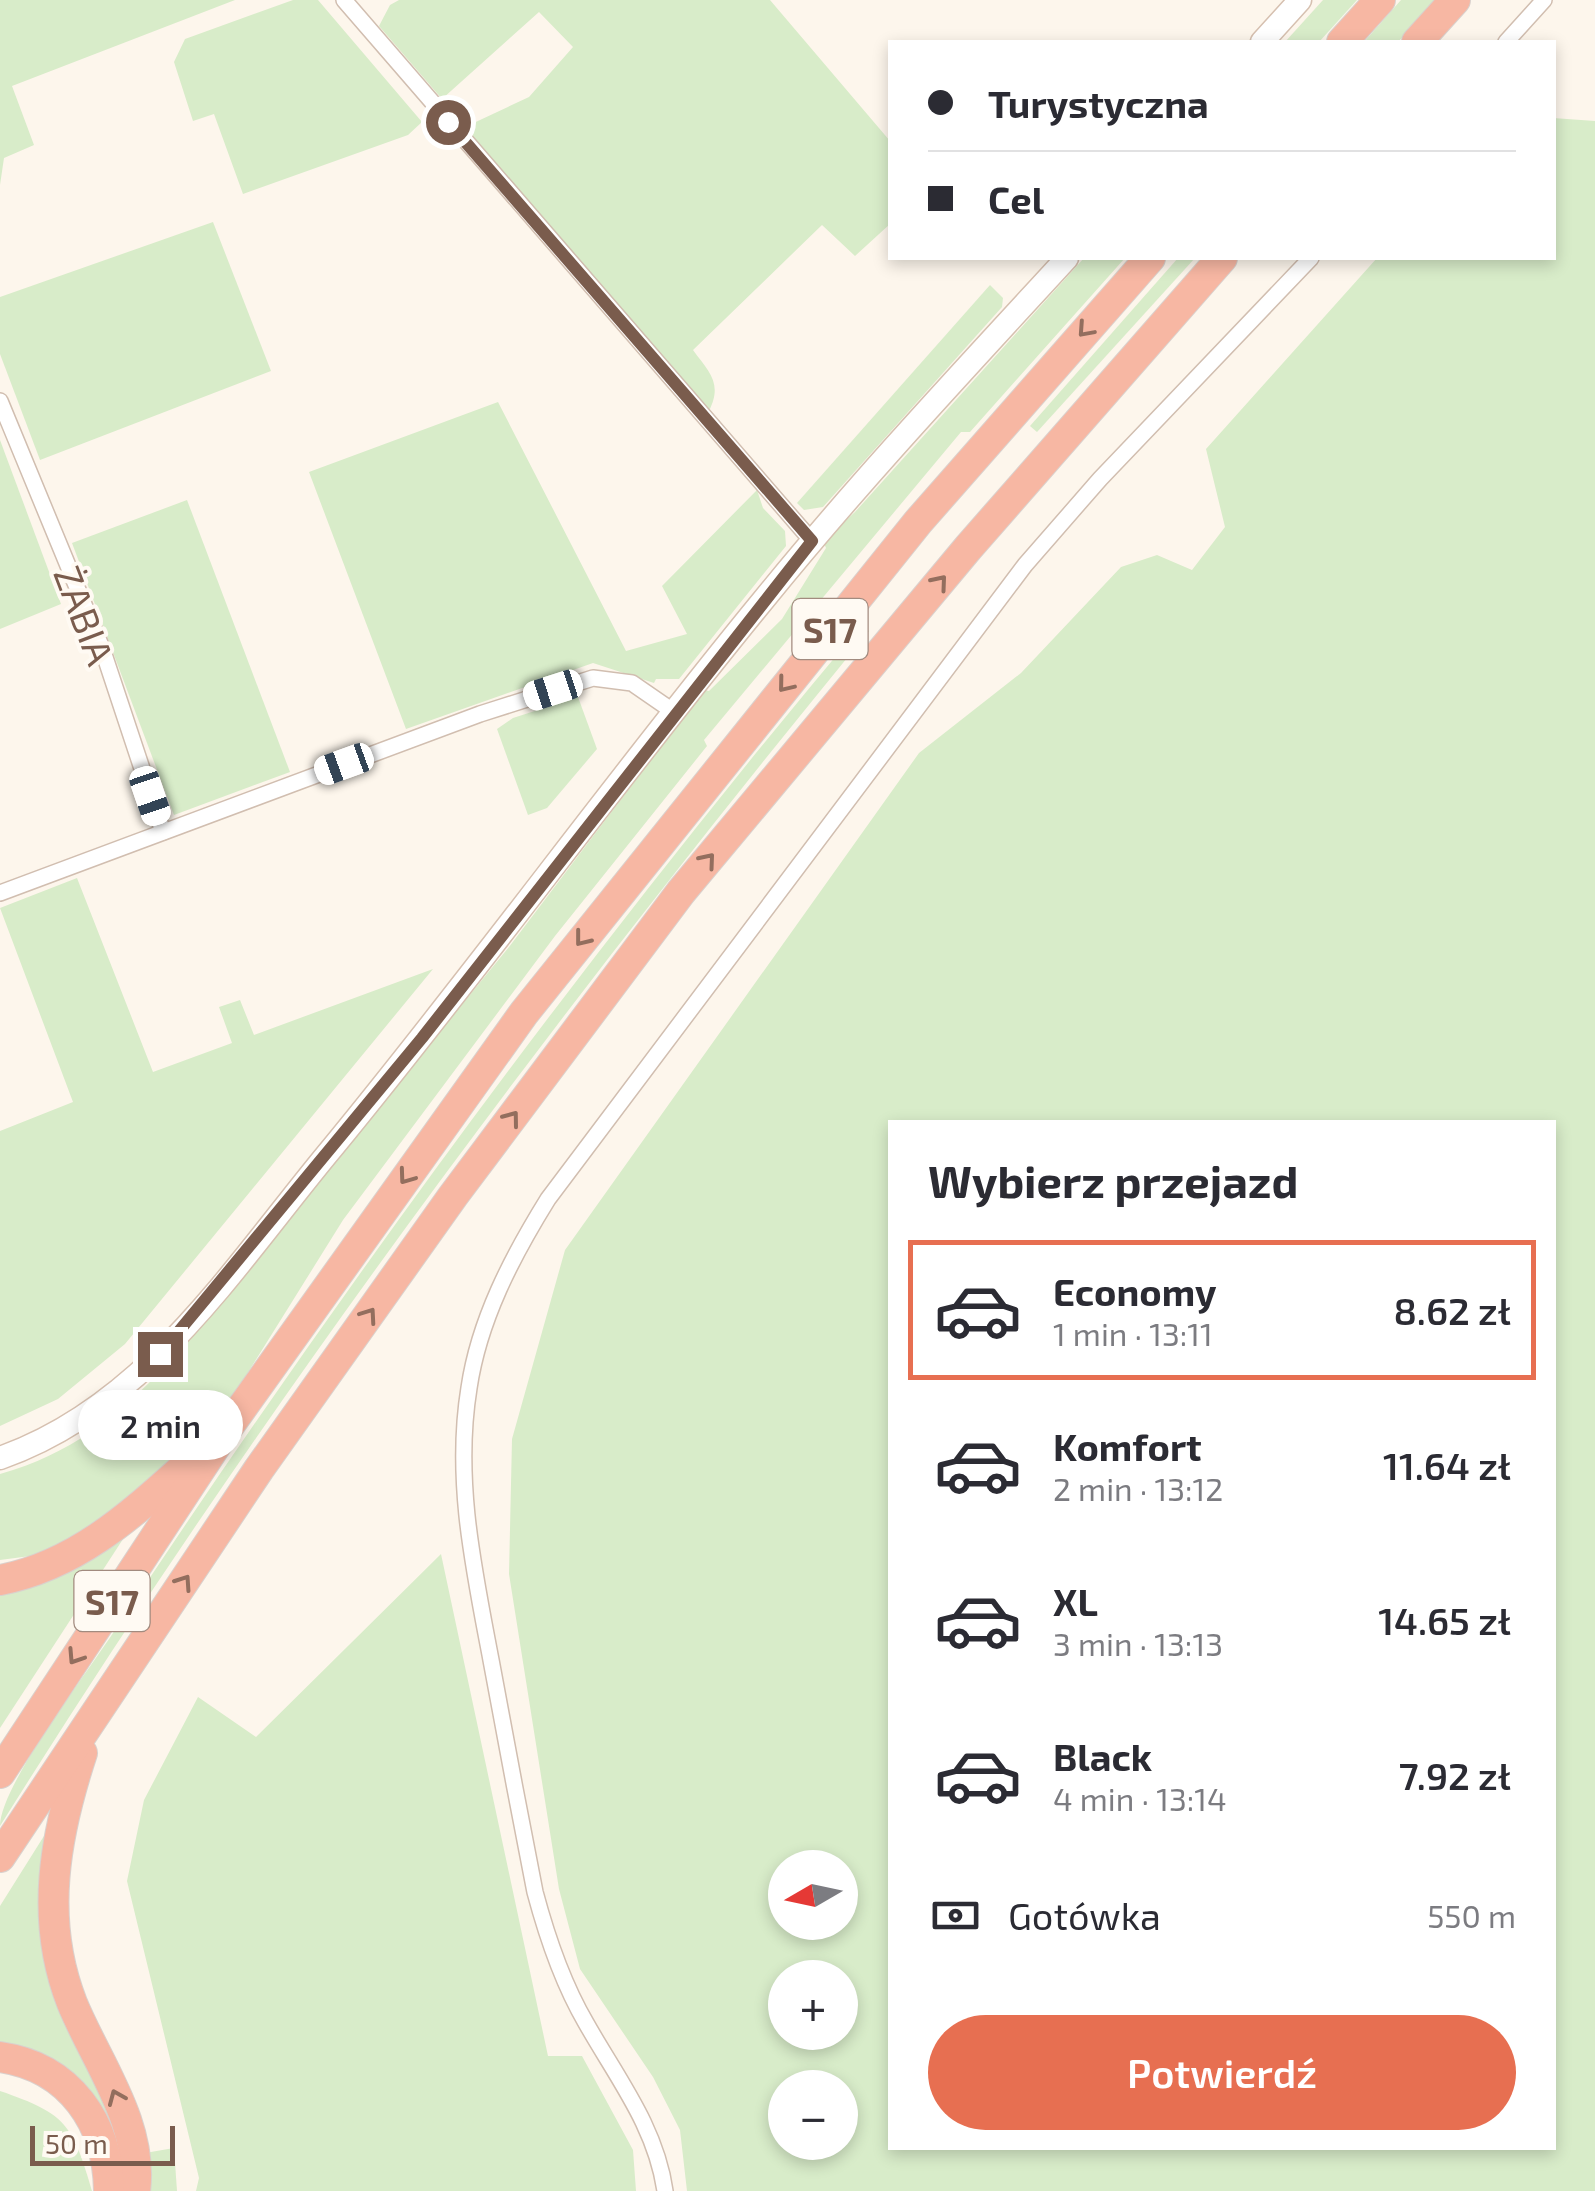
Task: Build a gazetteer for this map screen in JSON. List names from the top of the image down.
{
  "streets": {
    "highway": ["S17"],
    "street": ["ŻABIA"]
  },
  "scale_bar": "50 m",
  "north": "left",
  "page": {
    "banner": ["Turystyczna", "Cel"],
    "heading": "Wybierz przejazd",
    "list": [
      {
        "name": "Economy",
        "note": "1 min · 13:11",
        "value": "8.62 zł"
      },
      {
        "name": "Komfort",
        "note": "2 min · 13:12",
        "value": "11.64 zł"
      },
      {
        "name": "XL",
        "note": "3 min · 13:13",
        "value": "14.65 zł"
      },
      {
        "name": "Black",
        "note": "4 min · 13:14",
        "value": "7.92 zł"
      }
    ],
    "bubble": "2 min",
    "map_buttons": ["+", "−"],
    "pay": ["Gotówka", "550 m"],
    "buttons": "Potwierdź",
    "scale": "50 m"
  }
}
